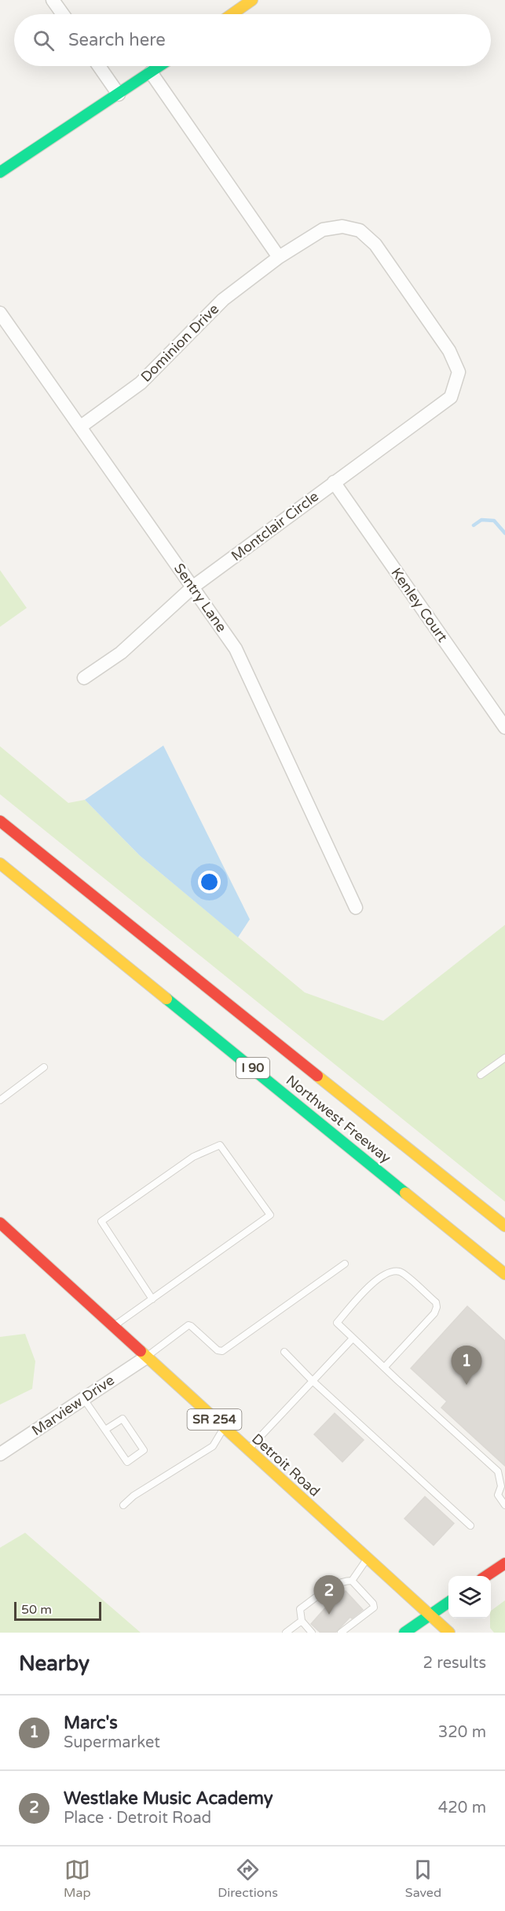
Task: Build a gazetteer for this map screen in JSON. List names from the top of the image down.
{
  "streets": {
    "main road": [
      "I 90",
      "Northwest Freeway",
      "SR 254",
      "Detroit Road"
    ],
    "street": [
      "Dominion Drive",
      "Montclair Circle",
      "Sentry Lane",
      "Kenley Court",
      "Marview Drive"
    ]
  },
  "crossings": [
    ["Dominion Drive", "Montclair Circle"],
    ["Dominion Drive", "Sentry Lane"],
    ["Montclair Circle", "Sentry Lane"],
    ["Montclair Circle", "Kenley Court"],
    ["Marview Drive", "Detroit Road"]
  ],
  "scale_bar": "50 m",
  "page": {
    "search": "Search here",
    "pins": ["1", "2"],
    "scale": "50 m",
    "heading": ["Nearby", "2 results"],
    "list": [
      {
        "mark": "1",
        "name": "Marc's",
        "note": "Supermarket",
        "value": "320 m"
      },
      {
        "mark": "2",
        "name": "Westlake Music Academy",
        "note": "Place · Detroit Road",
        "value": "420 m"
      }
    ],
    "nav": ["Map", "Directions", "Saved"]
  }
}
